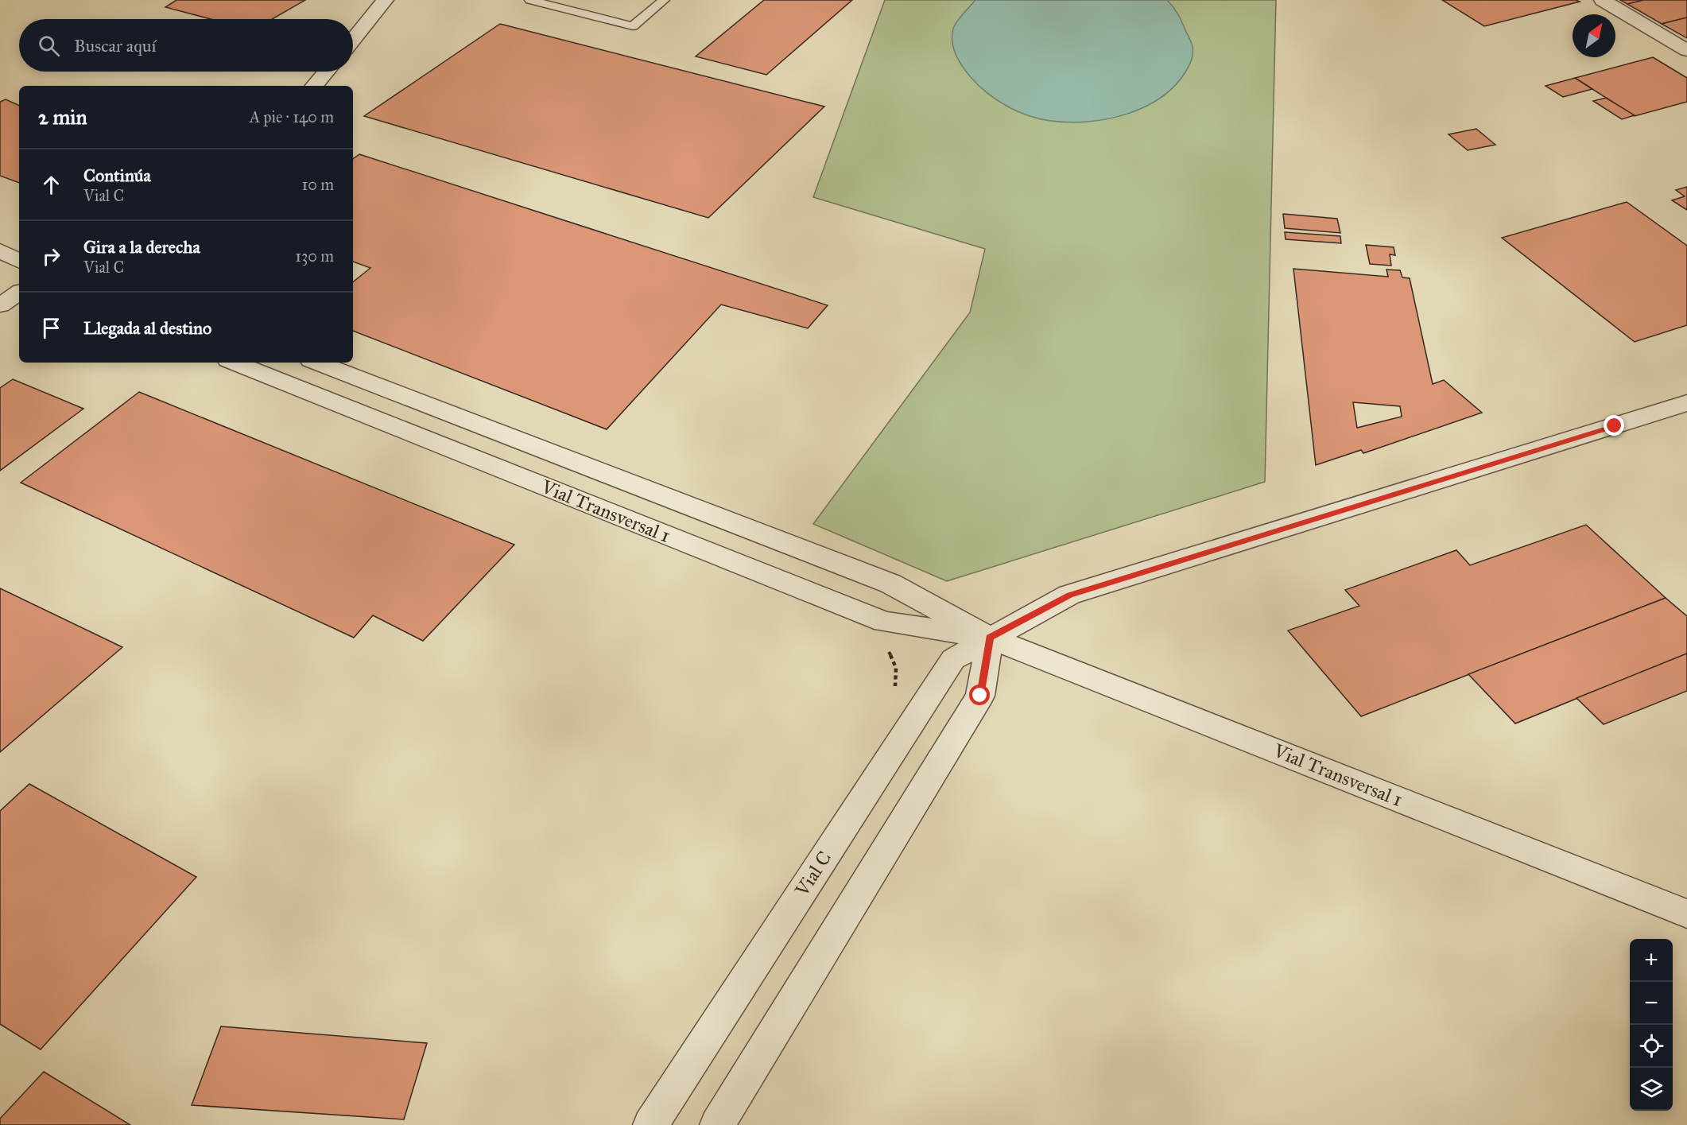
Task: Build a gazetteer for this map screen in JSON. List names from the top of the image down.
{
  "streets": {
    "street": ["Vial Transversal 1", "Vial C"]
  },
  "crossings": [
    ["Vial Transversal 1", "Vial C"]
  ],
  "north": "top right",
  "page": {
    "search": "Buscar aquí",
    "heading": ["2 min", "A pie · 140 m"],
    "list": [
      ["Continúa", "Vial C", "10 m"],
      ["Gira a la derecha", "Vial C", "130 m"],
      "Llegada al destino"
    ],
    "map_buttons": ["+", "−"]
  }
}
